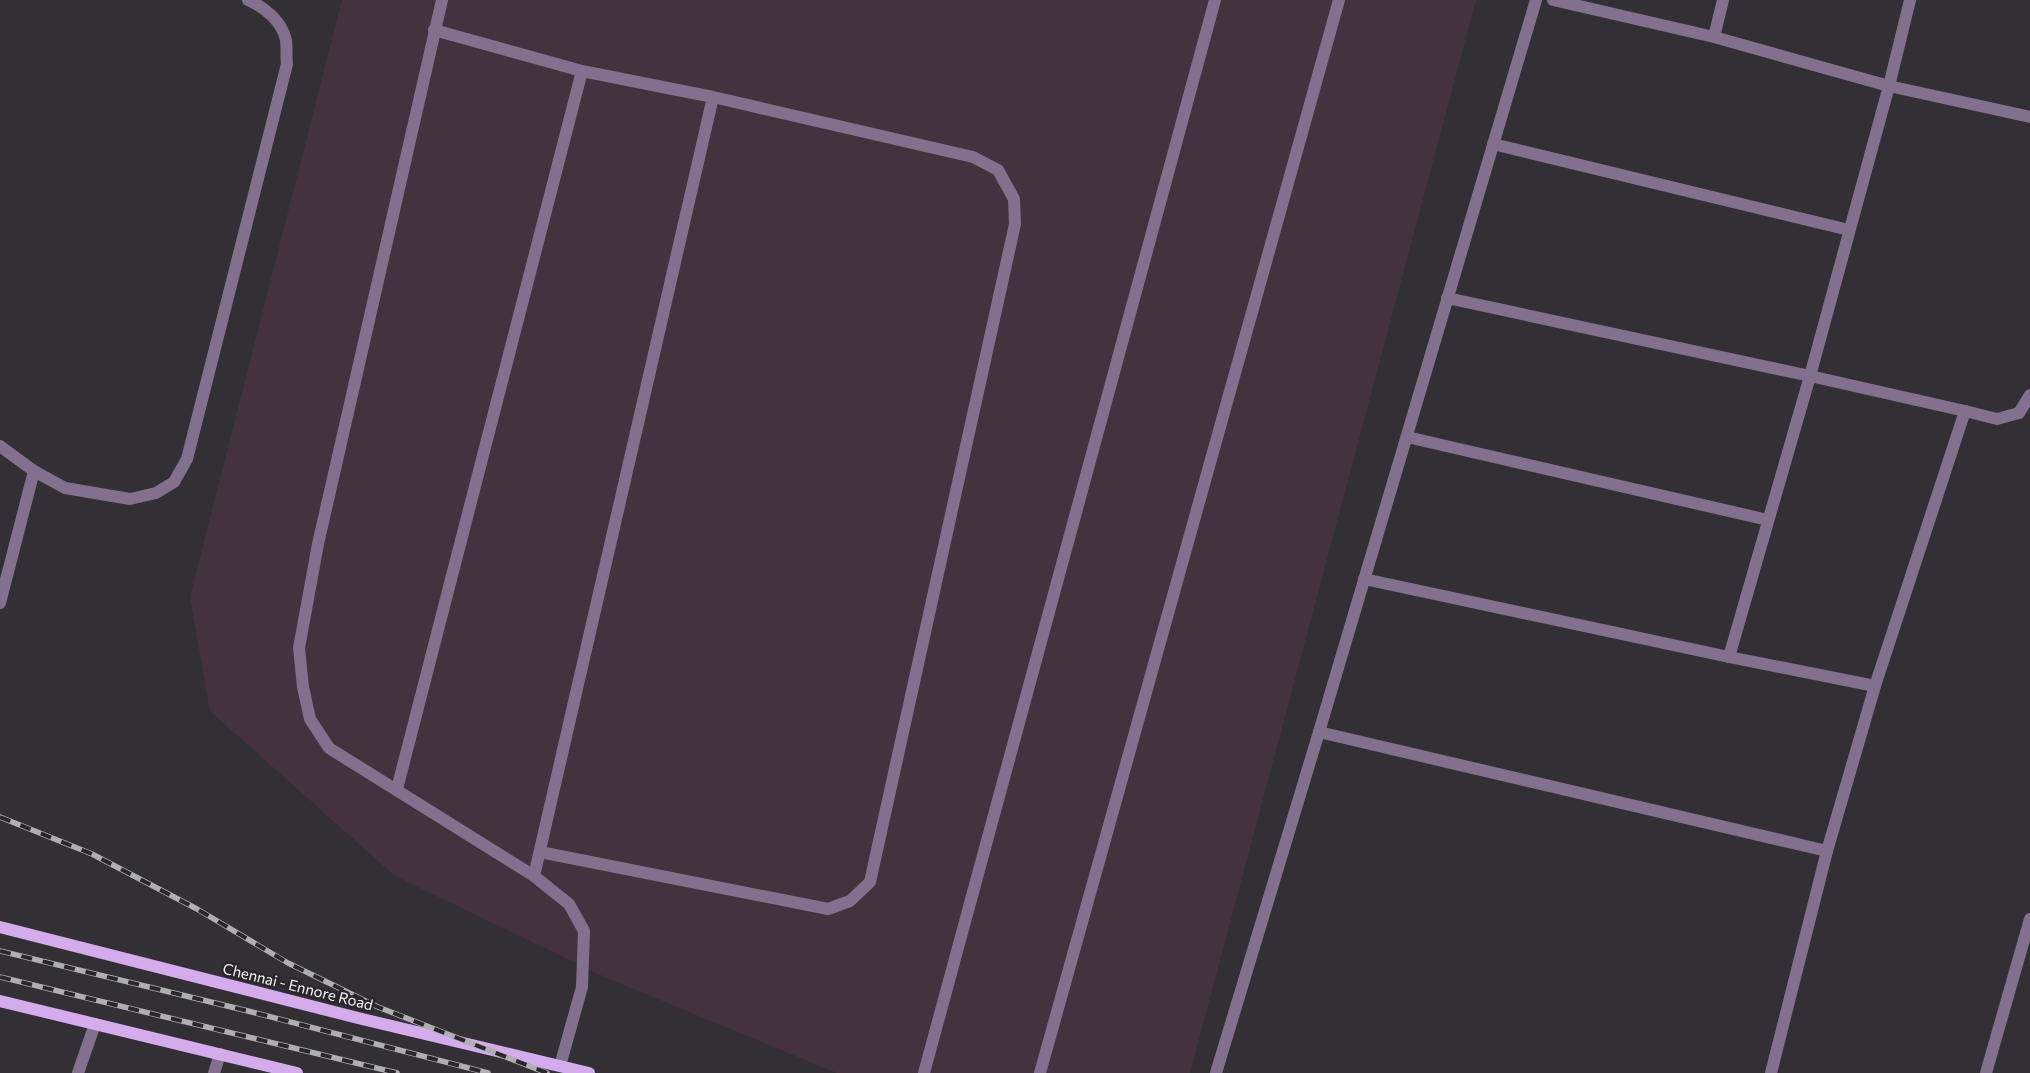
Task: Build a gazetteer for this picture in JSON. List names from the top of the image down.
{
  "streets": {
    "main road": ["Chennai - Ennore Road"]
  }
}
